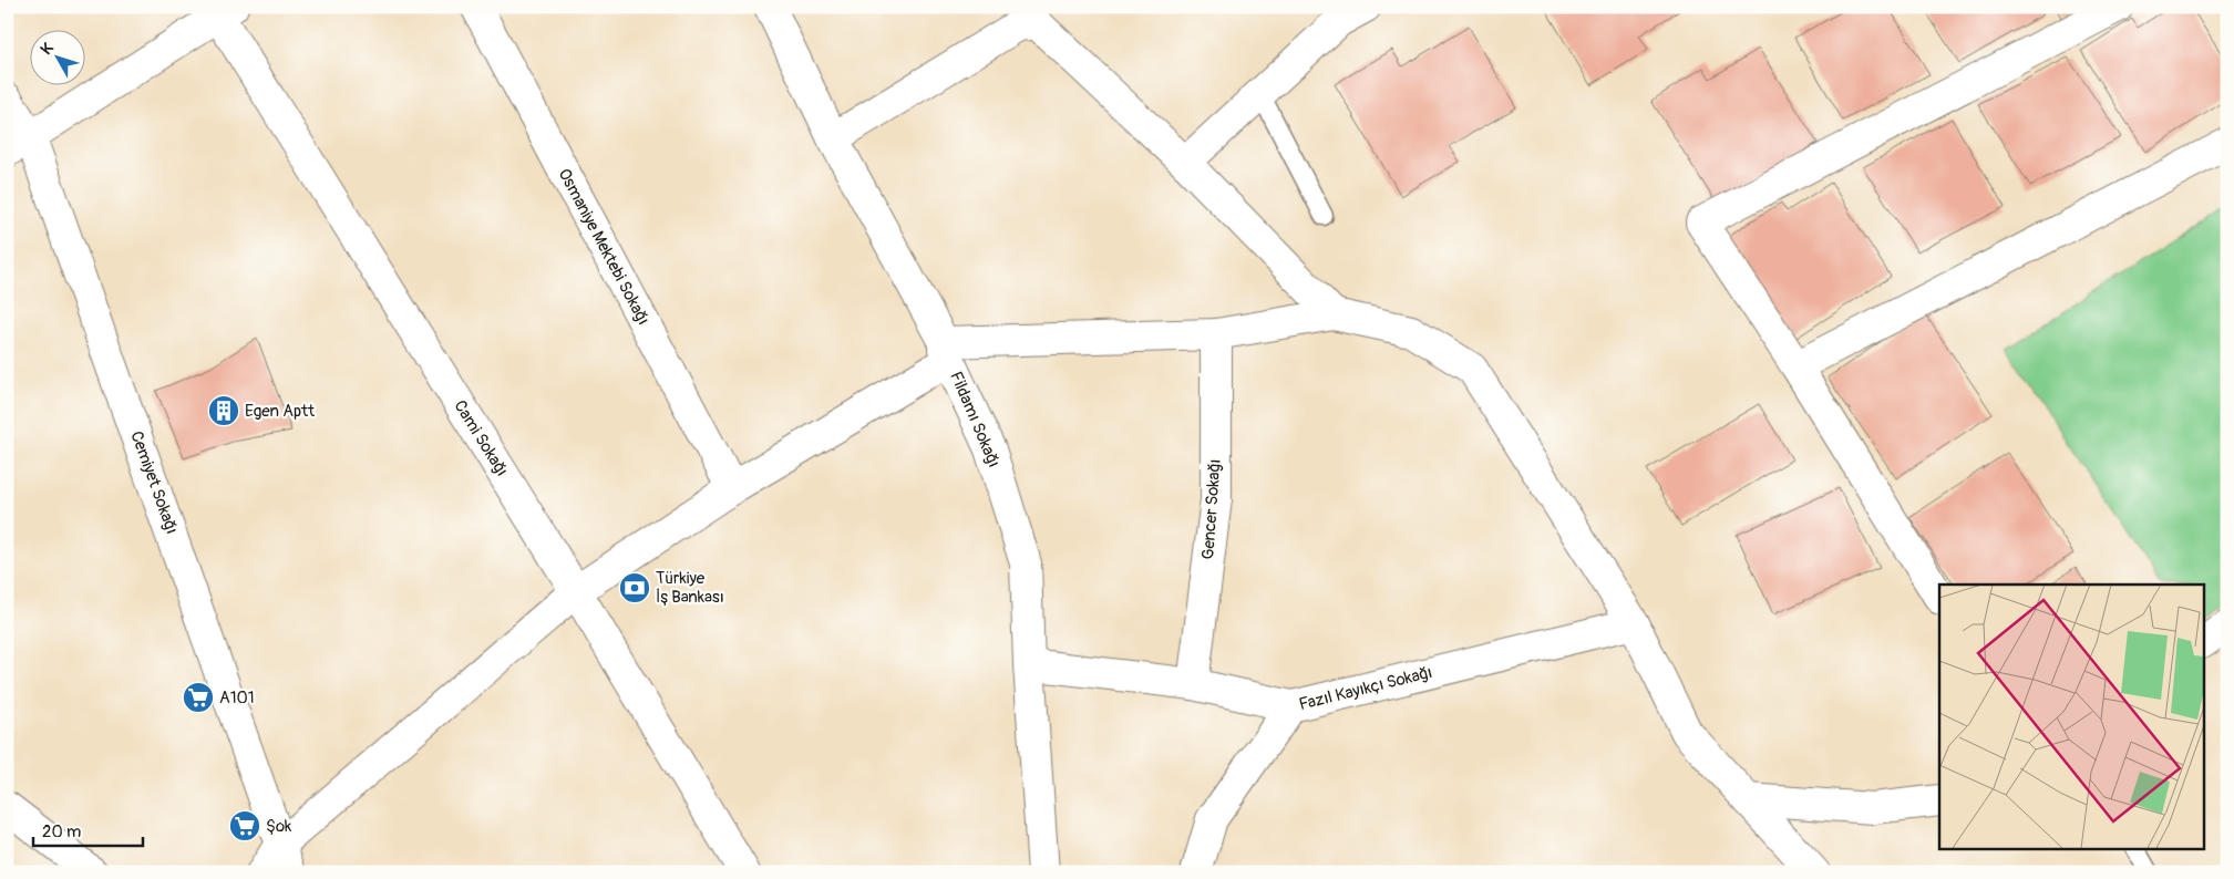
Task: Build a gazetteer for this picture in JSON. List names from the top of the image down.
{
  "streets": {
    "street": [
      "Osmaniye Mektebi Sokağı",
      "Fildamı Sokağı",
      "Cami Sokağı",
      "Cemiyet Sokağı",
      "Gencer Sokağı",
      "Fazıl Kayıkçı Sokağı"
    ]
  },
  "crossings": [
    ["Fildamı Sokağı", "Fazıl Kayıkçı Sokağı"],
    ["Gencer Sokağı", "Fazıl Kayıkçı Sokağı"]
  ],
  "places": {
    "building": ["Egen Aptt"],
    "bank": ["Türkiye İş Bankası"],
    "supermarket": ["A101", "Şok"]
  },
  "scale_bar": "20 m",
  "north": "top left"
}
